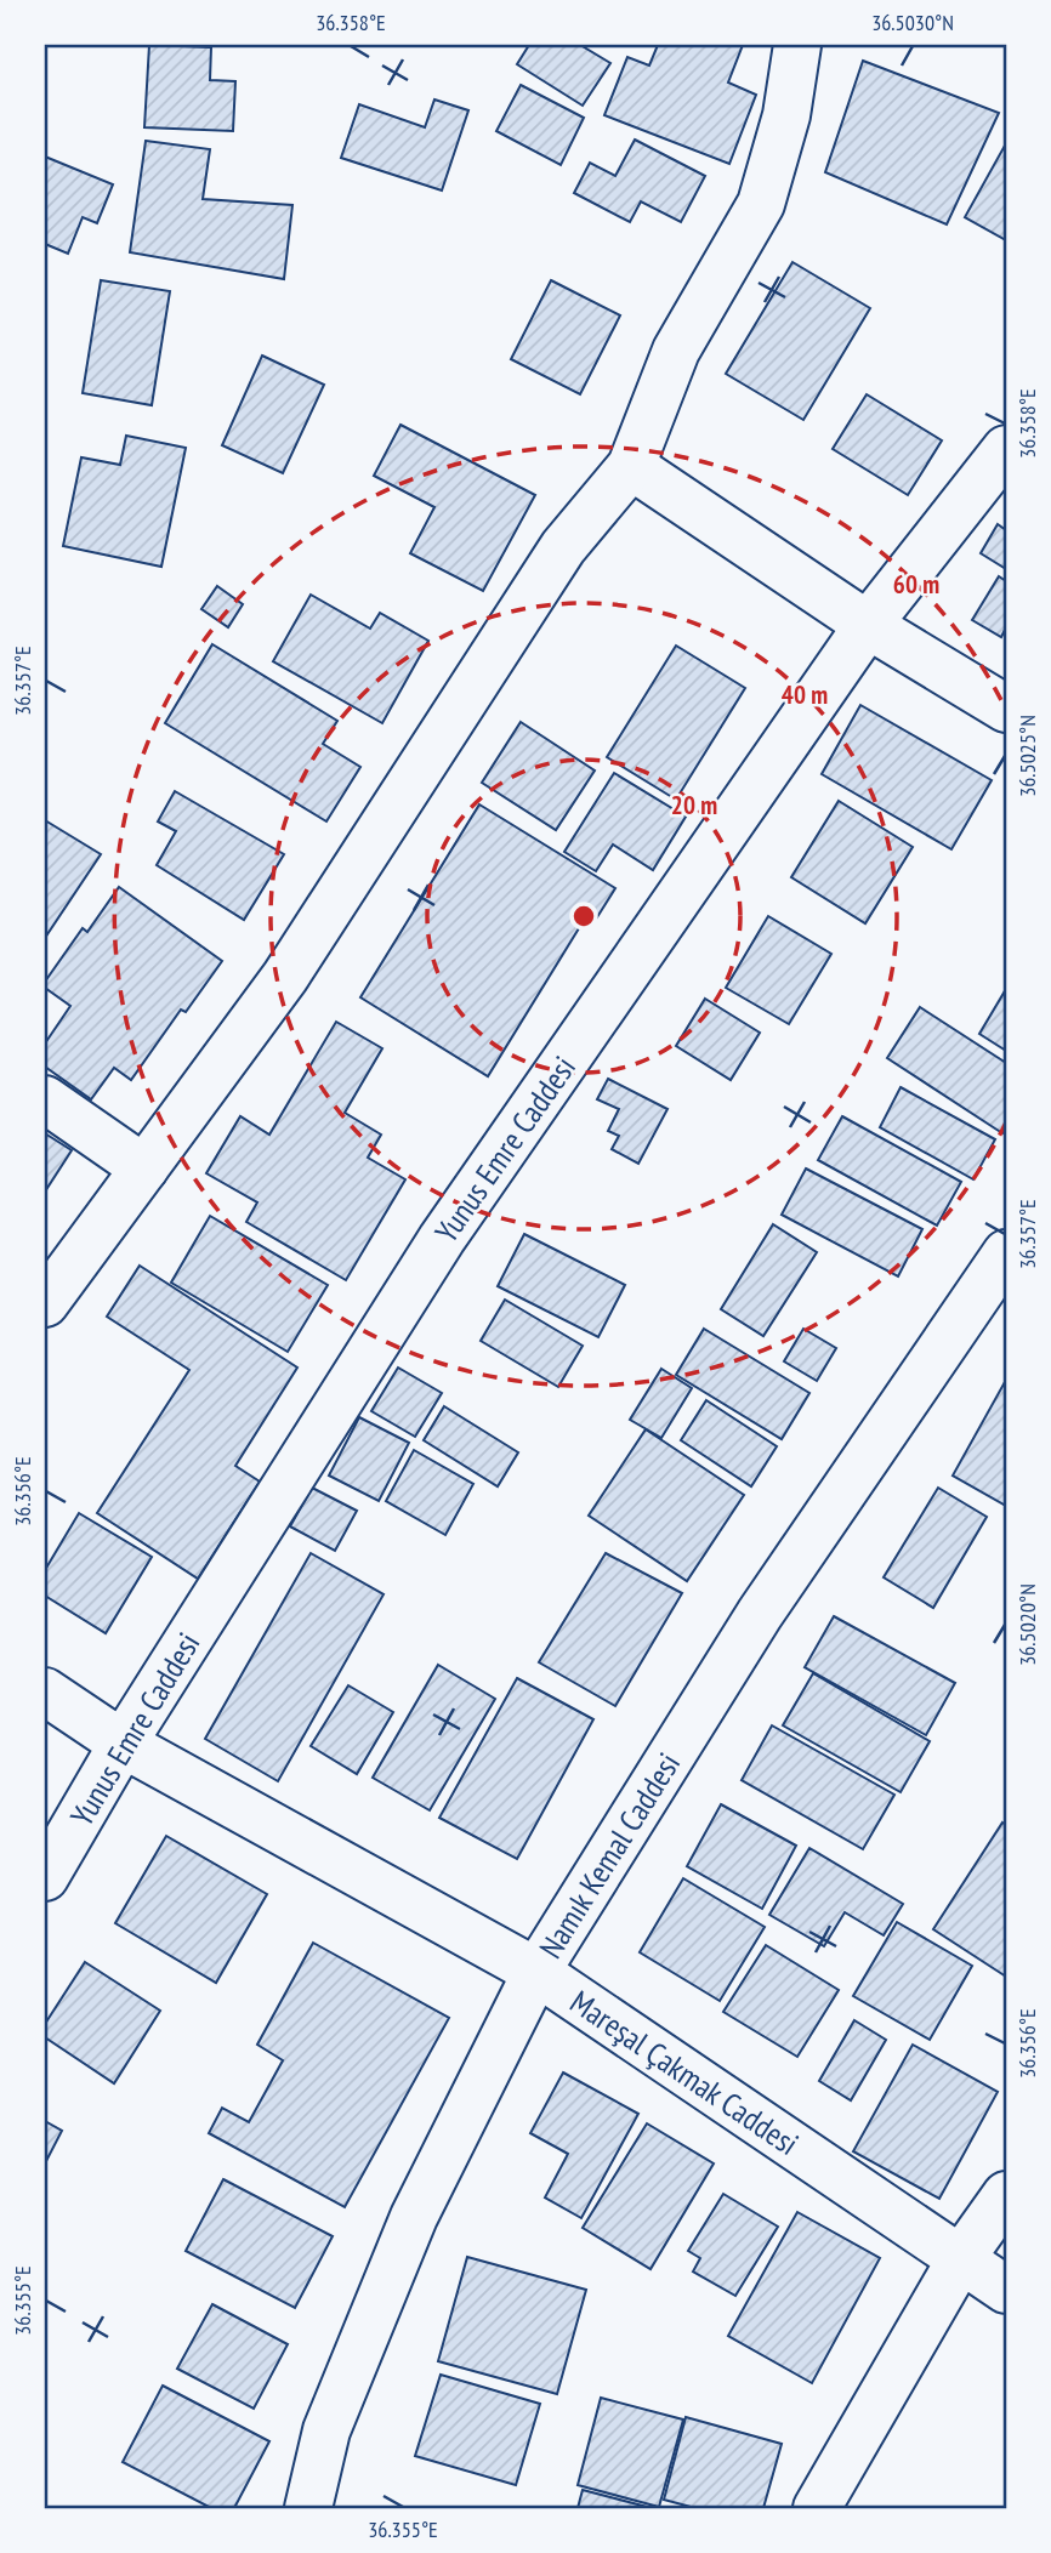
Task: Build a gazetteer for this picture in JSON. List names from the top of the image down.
{
  "streets": {
    "street": ["Yunus Emre Caddesi", "Namık Kemal Caddesi", "Mareşal Çakmak Caddesi"]
  },
  "crossings": [
    ["Yunus Emre Caddesi", "Mareşal Çakmak Caddesi"],
    ["Namık Kemal Caddesi", "Mareşal Çakmak Caddesi"]
  ],
  "coordinates": [
    "36.358°E",
    "36.5030°N",
    "36.357°E",
    "36.5025°N",
    "36.356°E",
    "36.5020°N",
    "36.355°E"
  ],
  "rings": ["60 m", "40 m", "20 m"]
}
